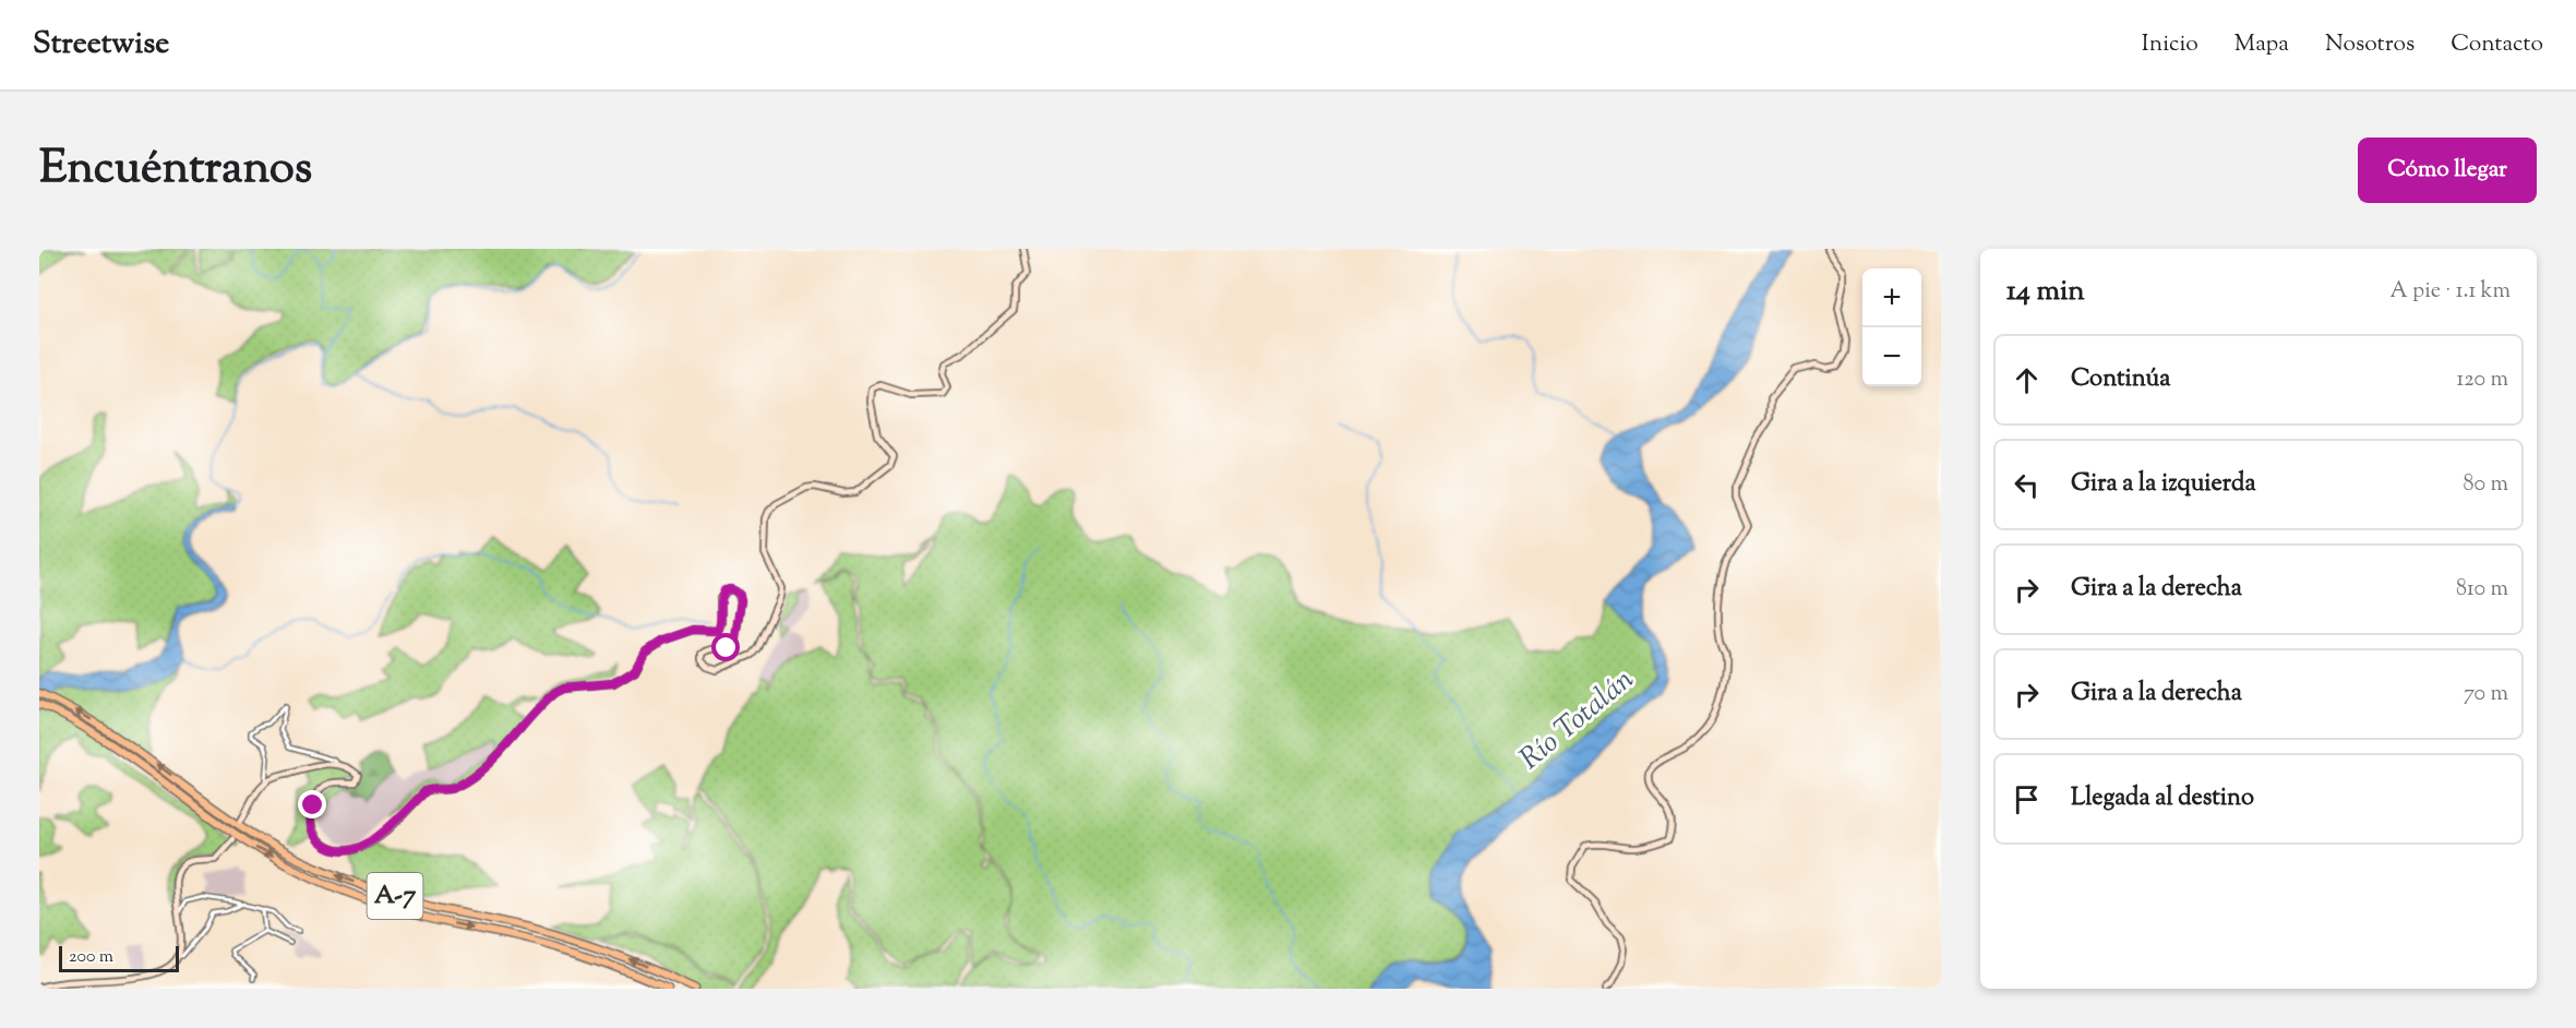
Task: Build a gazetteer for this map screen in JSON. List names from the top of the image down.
{
  "streets": {
    "highway": ["A-7"]
  },
  "water": ["Río Totalán"],
  "scale_bar": "200 m",
  "page": {
    "header": "Streetwise",
    "nav": [
      "Inicio",
      "Mapa",
      "Nosotros",
      "Contacto"
    ],
    "title": "Encuéntranos",
    "buttons": "Cómo llegar",
    "heading": ["14 min", "A pie · 1.1 km"],
    "map_buttons": ["+", "−"],
    "list": [
      ["Continúa", "120 m"],
      ["Gira a la izquierda", "80 m"],
      ["Gira a la derecha", "810 m"],
      ["Gira a la derecha", "70 m"],
      "Llegada al destino"
    ],
    "scale": "200 m"
  }
}
